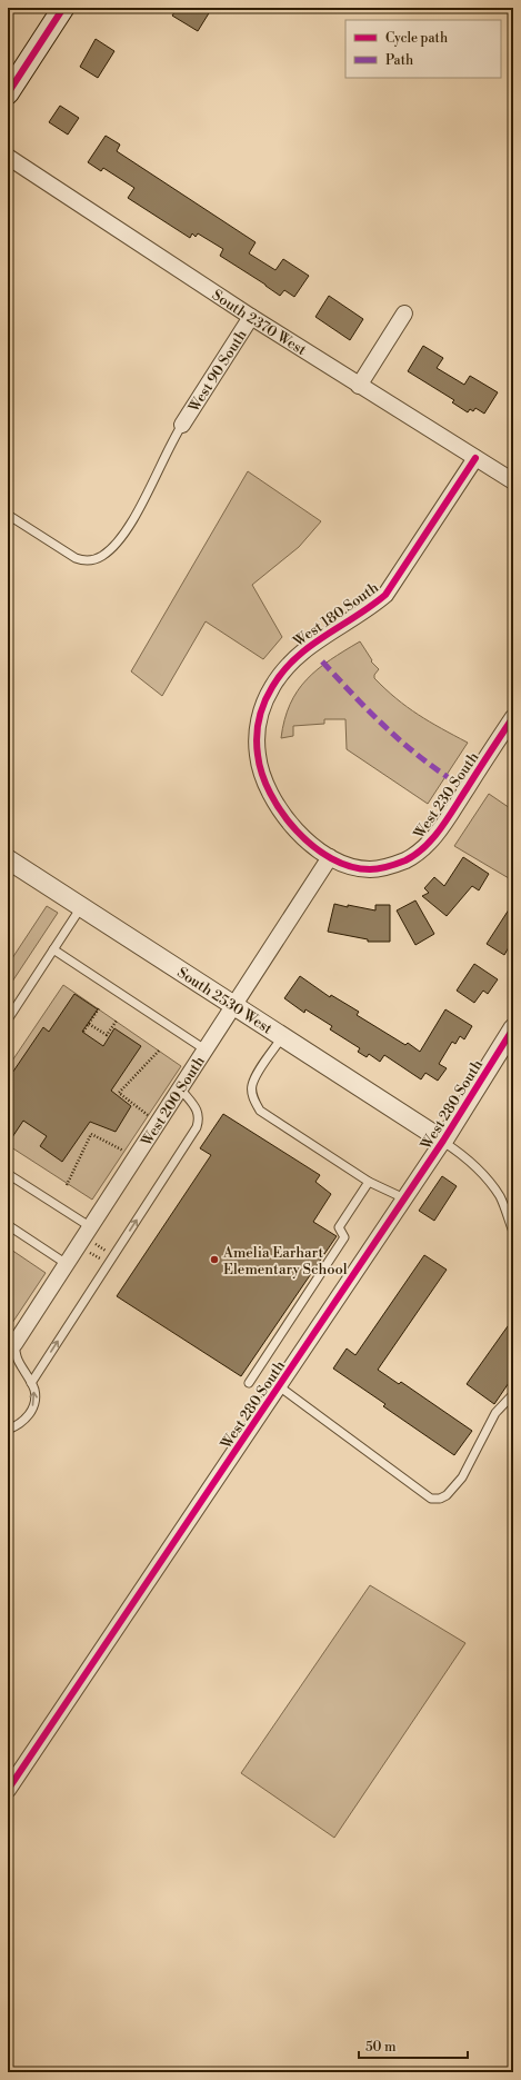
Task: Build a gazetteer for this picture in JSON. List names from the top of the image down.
{
  "streets": {
    "street": [
      "South 2370 West",
      "West 90 South",
      "West 180 South",
      "West 230 South",
      "South 2530 West",
      "West 200 South",
      "West 280 South"
    ]
  },
  "crossings": [
    ["South 2370 West", "West 90 South"],
    ["South 2370 West", "West 180 South"],
    ["West 180 South", "West 230 South"],
    ["West 180 South", "West 200 South"],
    ["West 230 South", "West 200 South"],
    ["South 2530 West", "West 200 South"],
    ["South 2530 West", "West 280 South"]
  ],
  "places": ["Amelia Earhart Elementary School"],
  "legend": ["Cycle path", "Path"],
  "scale_bar": "50 m"
}
